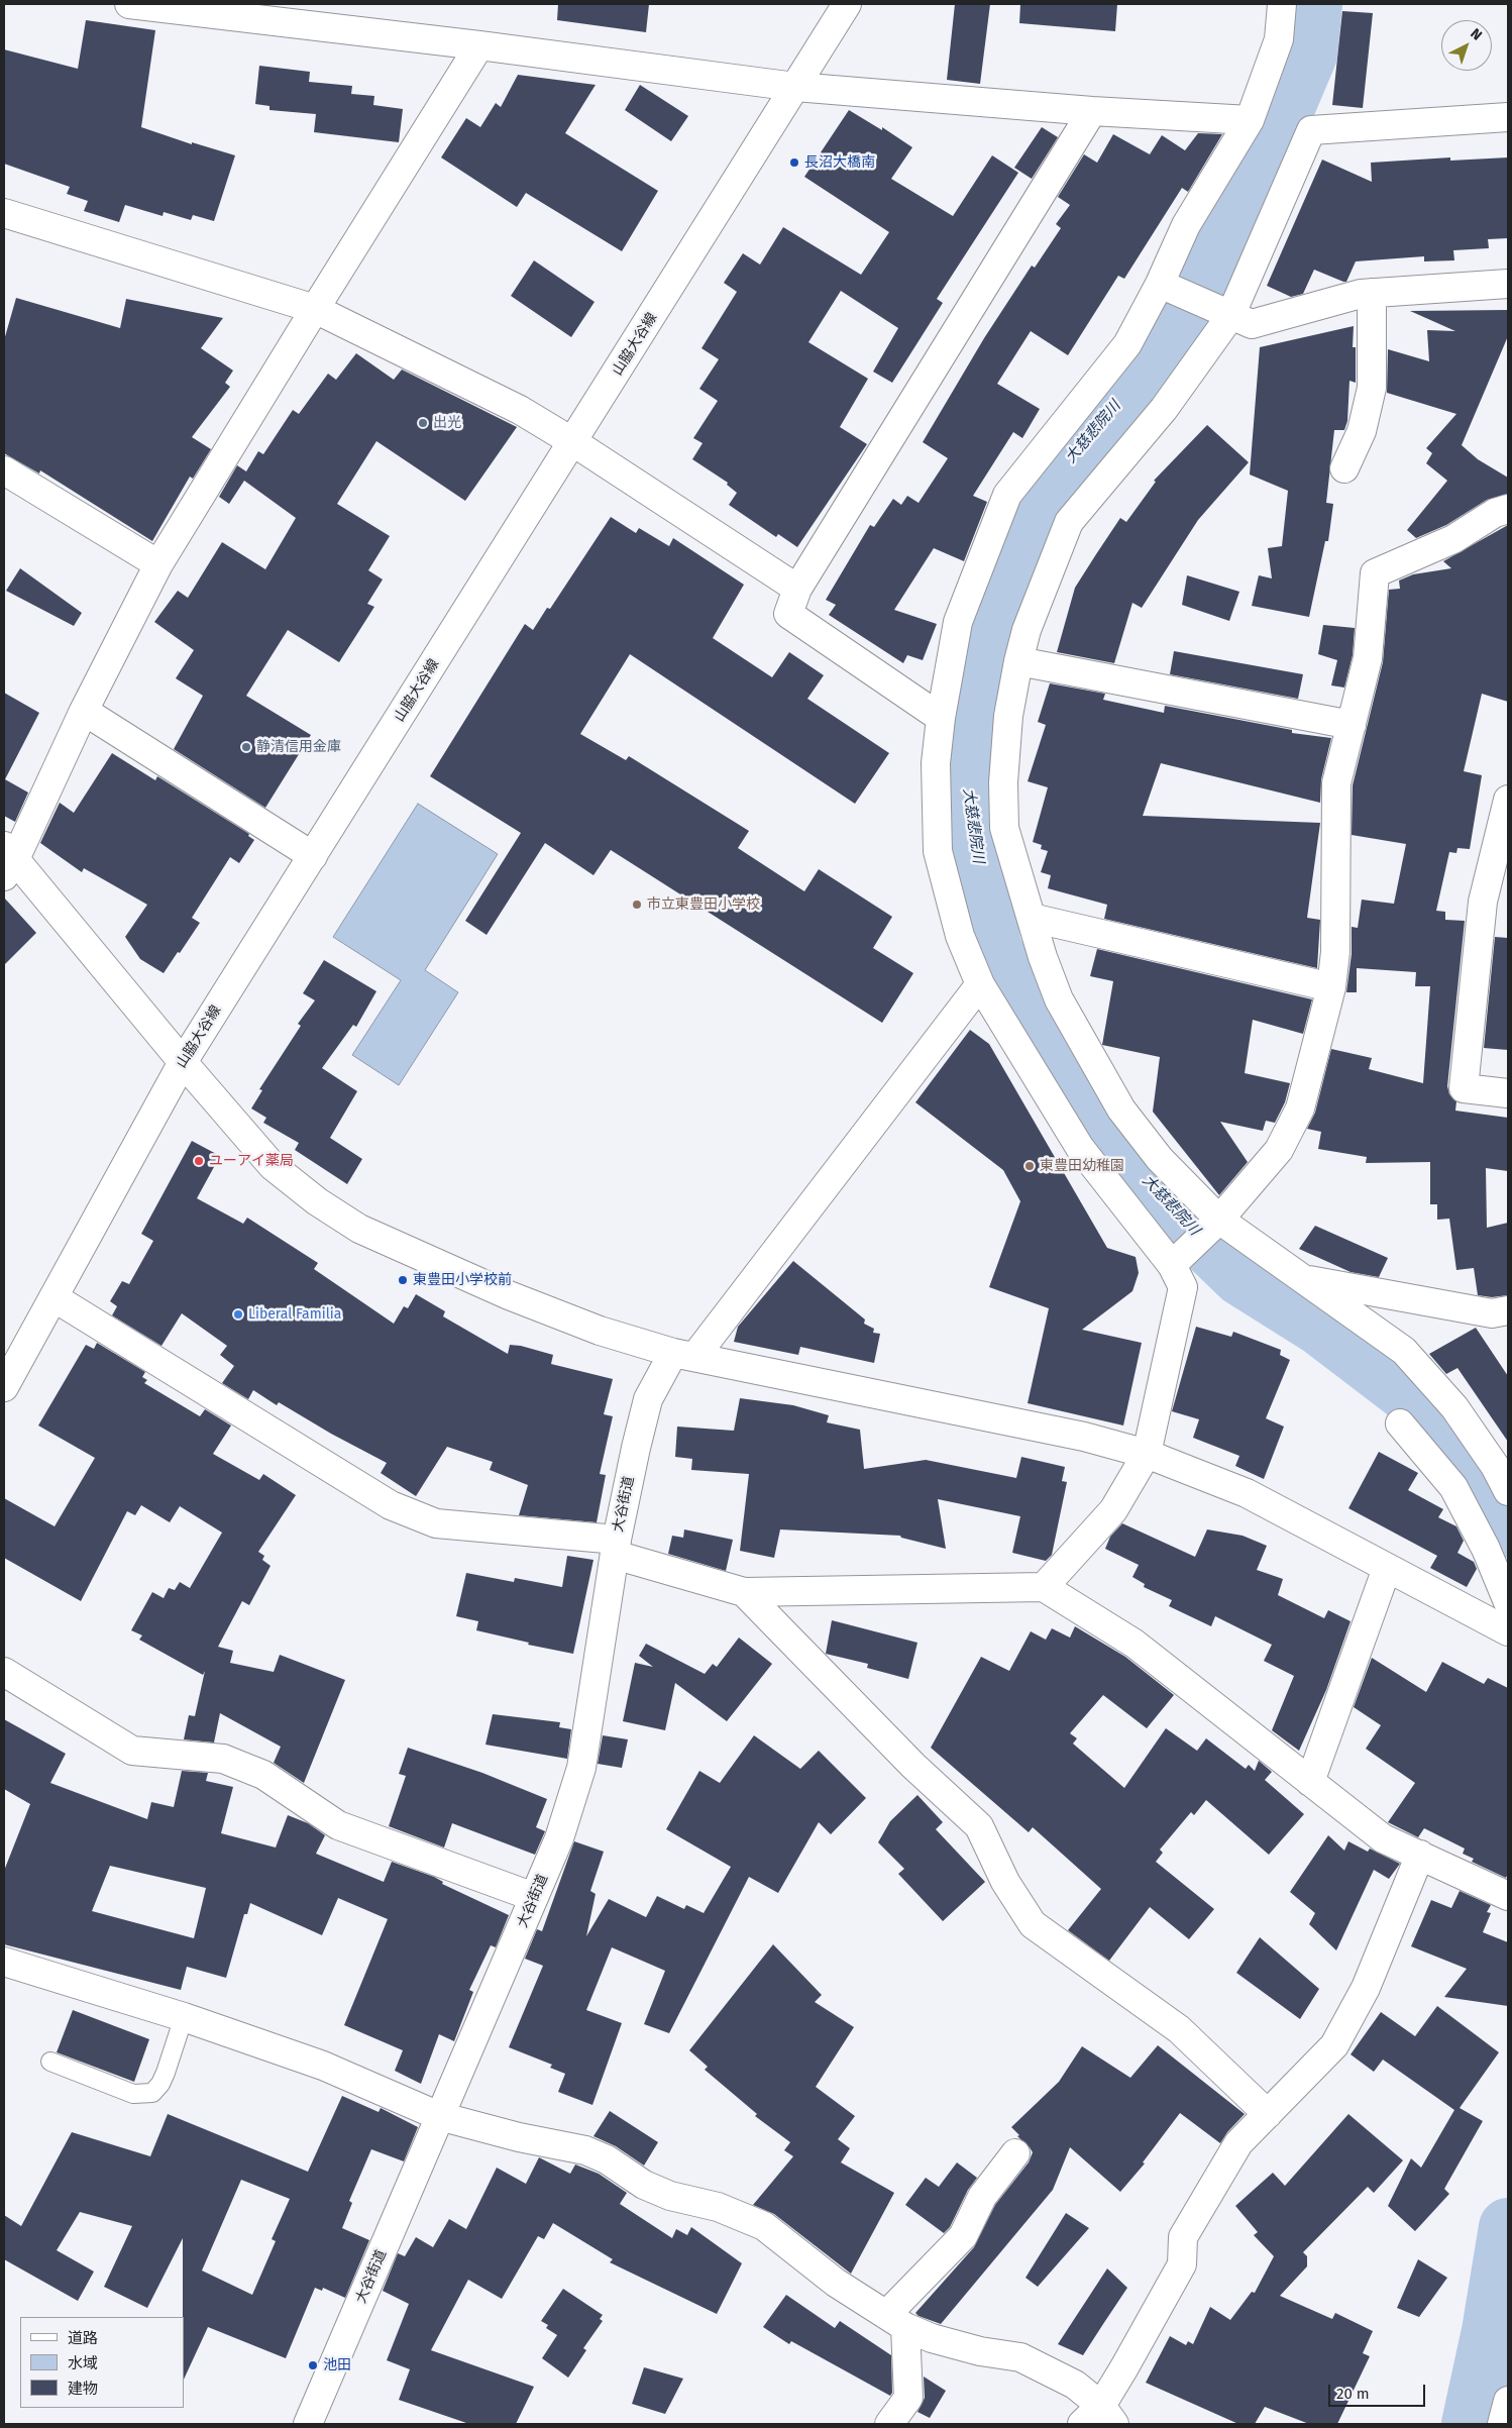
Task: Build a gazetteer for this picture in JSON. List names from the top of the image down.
{
  "streets": {
    "street": ["山脇大谷線", "大谷街道"]
  },
  "water": ["大慈悲院川"],
  "places": [
    "長沼大橋南",
    "出光",
    "静清信用金庫",
    "市立東豊田小学校",
    "ユーアイ薬局",
    "東豊田幼稚園",
    "東豊田小学校前",
    "Liberal Familia",
    "池田"
  ],
  "legend": ["道路", "水域", "建物"],
  "scale_bar": "20 m",
  "north": "top right"
}
